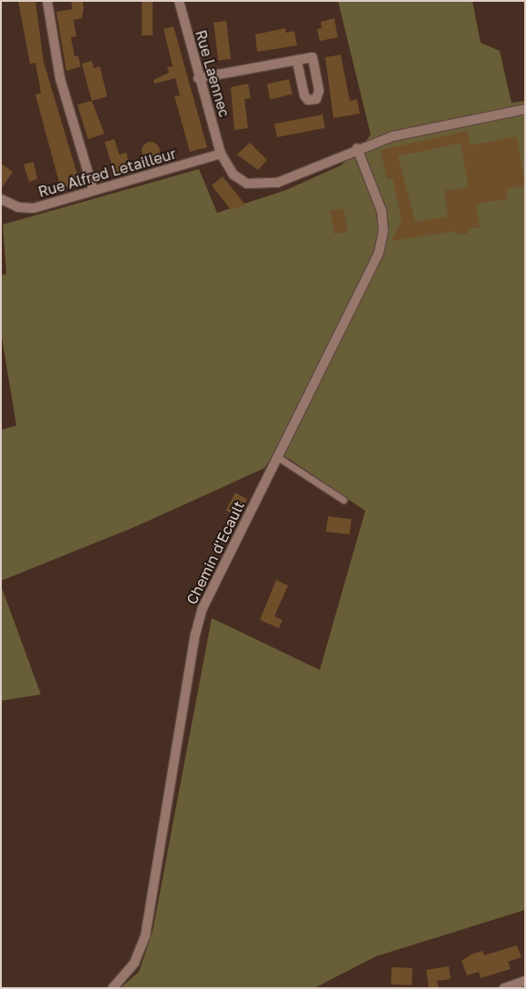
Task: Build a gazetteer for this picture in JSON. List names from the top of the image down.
{
  "streets": {
    "street": ["Rue Laennec", "Rue Alfred Letailleur", "Chemin d'Ecault"]
  },
  "crossings": [
    ["Rue Laennec", "Rue Alfred Letailleur"],
    ["Rue Laennec", "Chemin d'Ecault"]
  ]
}
